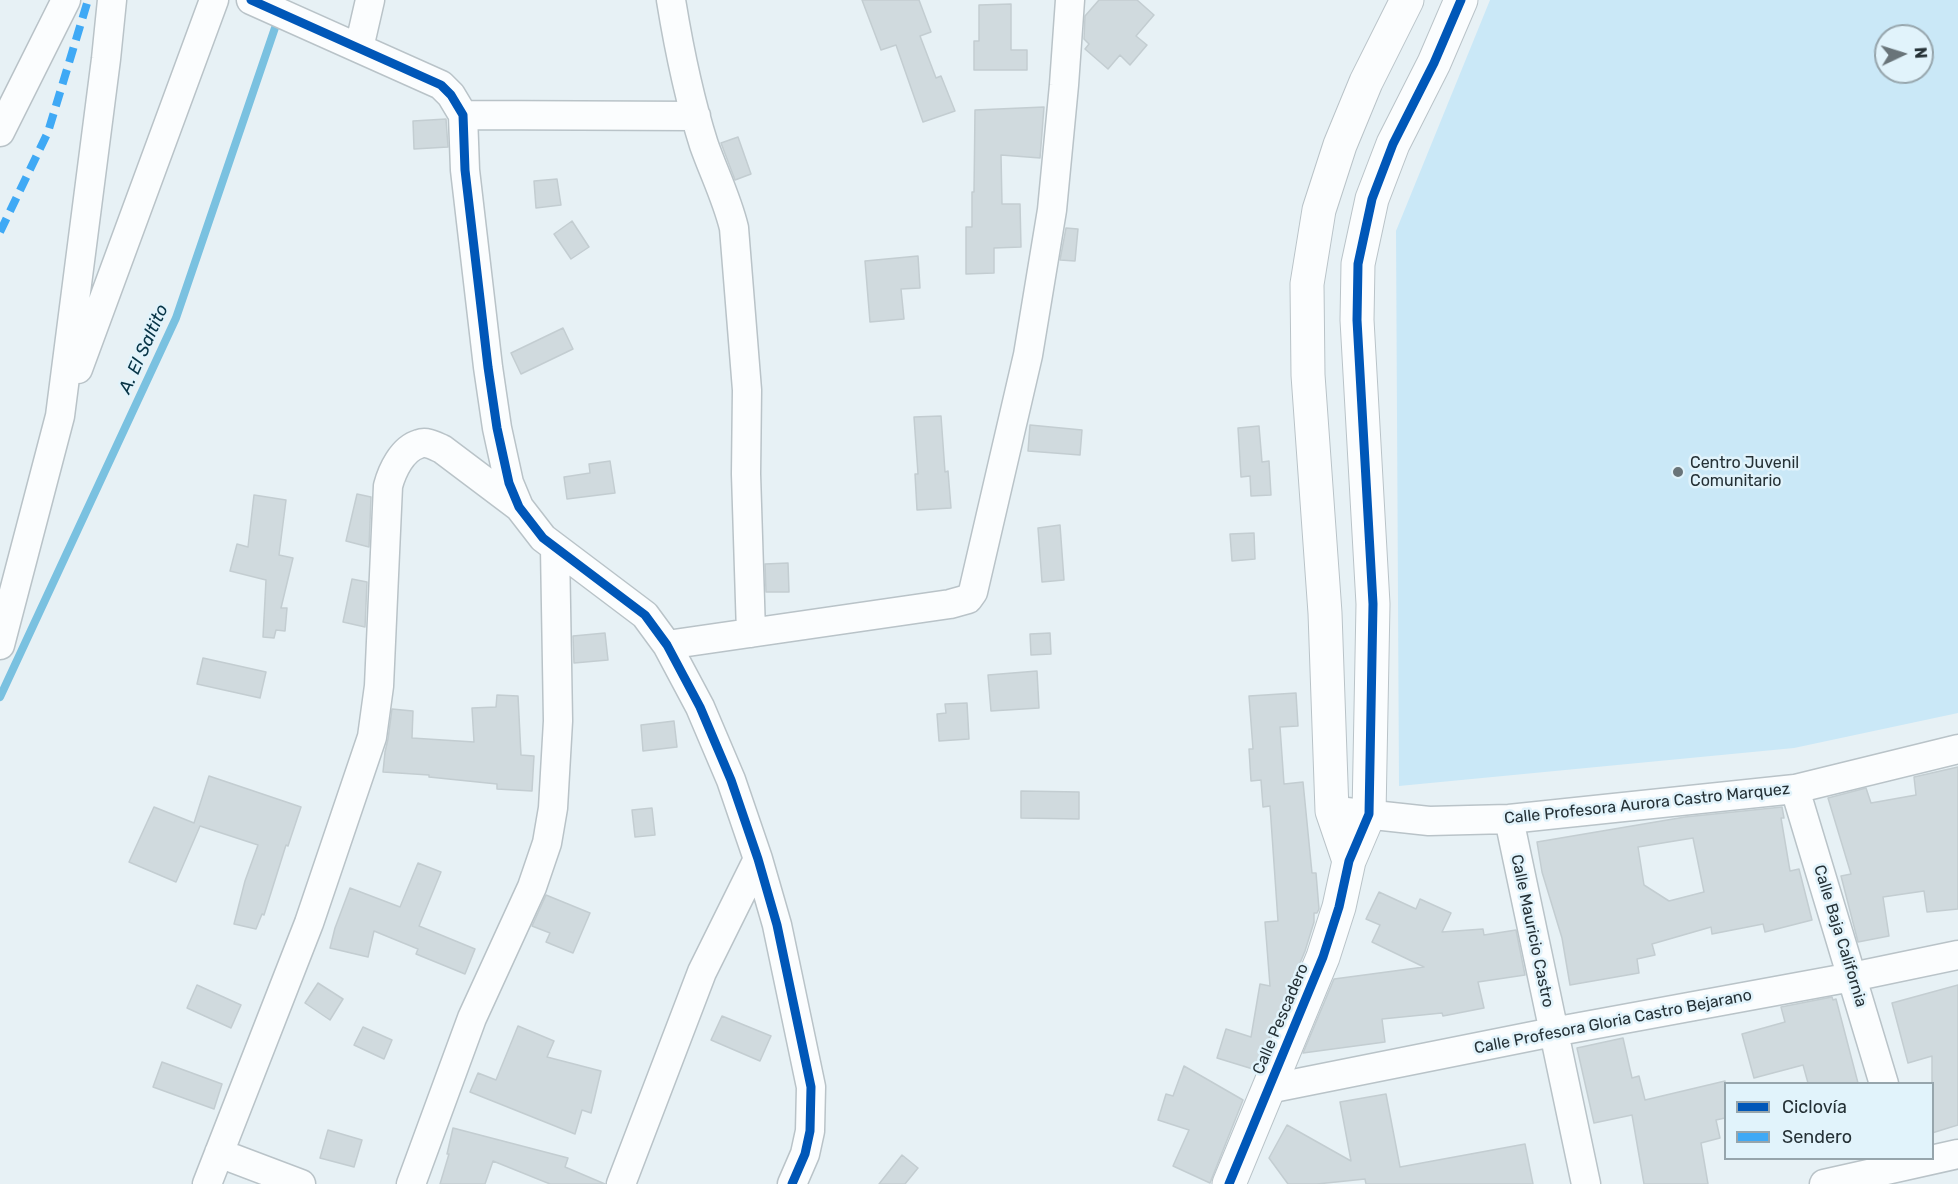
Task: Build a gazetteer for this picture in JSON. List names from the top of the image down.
{
  "streets": {
    "street": [
      "Calle Profesora Aurora Castro Marquez",
      "Calle Mauricio Castro",
      "Calle Baja California",
      "Calle Pescadero",
      "Calle Profesora Gloria Castro Bejarano"
    ]
  },
  "crossings": [
    ["Calle Profesora Aurora Castro Marquez", "Calle Mauricio Castro"],
    ["Calle Profesora Aurora Castro Marquez", "Calle Baja California"],
    ["Calle Profesora Aurora Castro Marquez", "Calle Pescadero"],
    ["Calle Mauricio Castro", "Calle Profesora Gloria Castro Bejarano"],
    ["Calle Baja California", "Calle Profesora Gloria Castro Bejarano"],
    ["Calle Pescadero", "Calle Profesora Gloria Castro Bejarano"]
  ],
  "water": ["A. El Saltito"],
  "places": ["Centro Juvenil Comunitario"],
  "legend": ["Ciclovía", "Sendero"],
  "north": "right"
}
